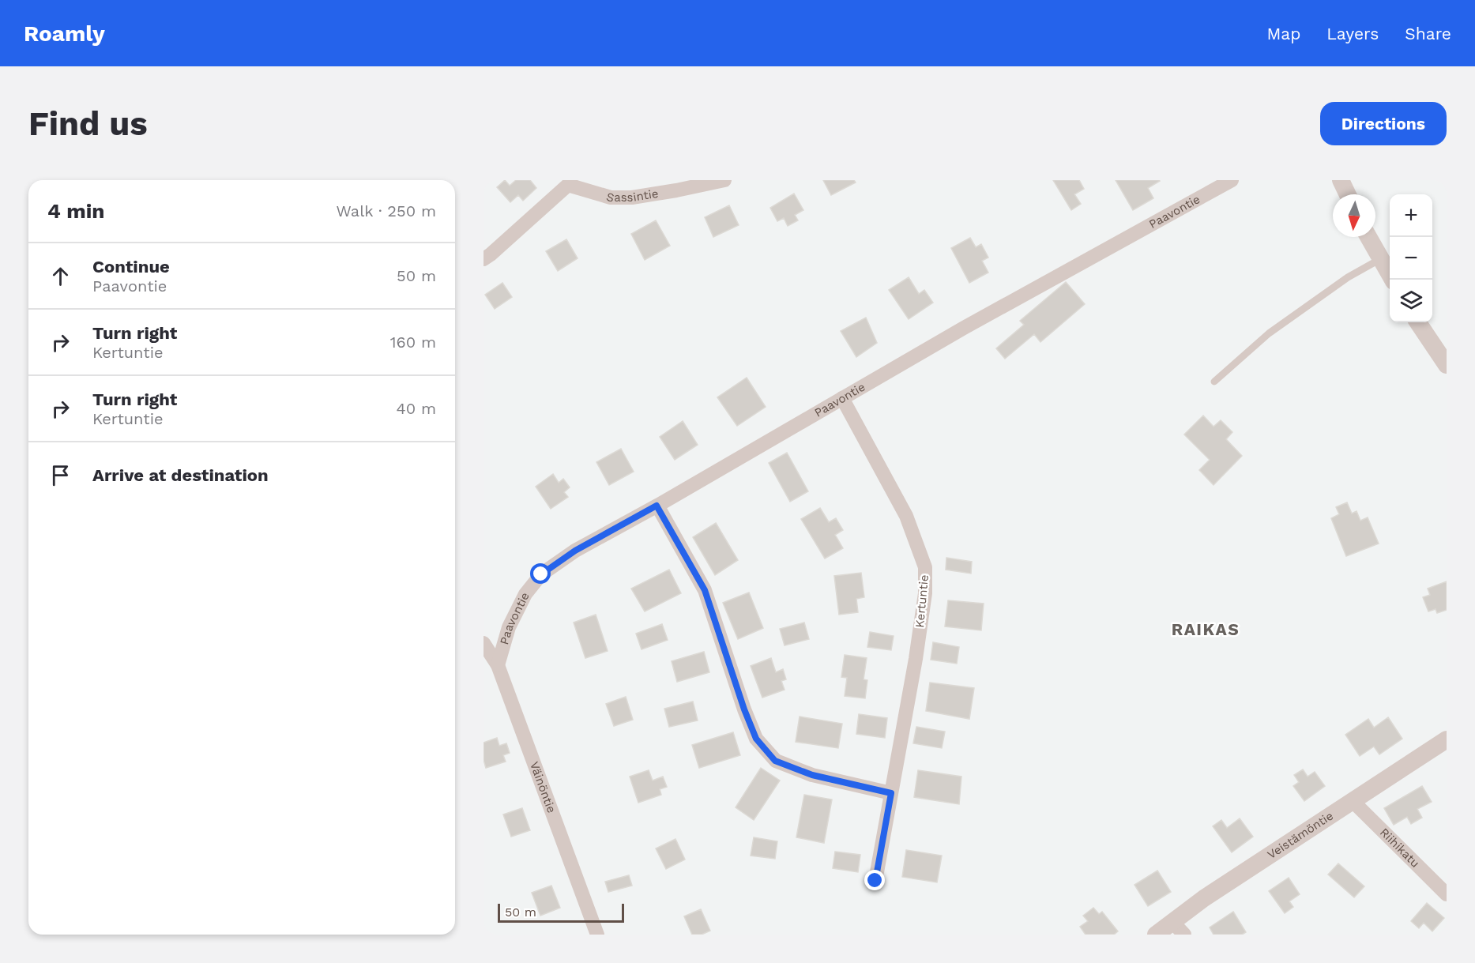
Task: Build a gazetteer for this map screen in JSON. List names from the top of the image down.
{
  "streets": {
    "street": [
      "Sassintie",
      "Paavontie",
      "Kertuntie",
      "Väinöntie",
      "Veistämöntie",
      "Riihikatu"
    ]
  },
  "crossings": [
    ["Paavontie", "Kertuntie"],
    ["Paavontie", "Väinöntie"],
    ["Veistämöntie", "Riihikatu"]
  ],
  "districts": ["RAIKAS"],
  "scale_bar": "50 m",
  "north": "bottom",
  "page": {
    "header": "Roamly",
    "nav": ["Map", "Layers", "Share"],
    "buttons": "Directions",
    "title": "Find us",
    "heading": ["4 min", "Walk · 250 m"],
    "map_buttons": ["+", "−"],
    "list": [
      ["Continue", "Paavontie", "50 m"],
      ["Turn right", "Kertuntie", "160 m"],
      ["Turn right", "Kertuntie", "40 m"],
      "Arrive at destination"
    ],
    "scale": "50 m"
  }
}
